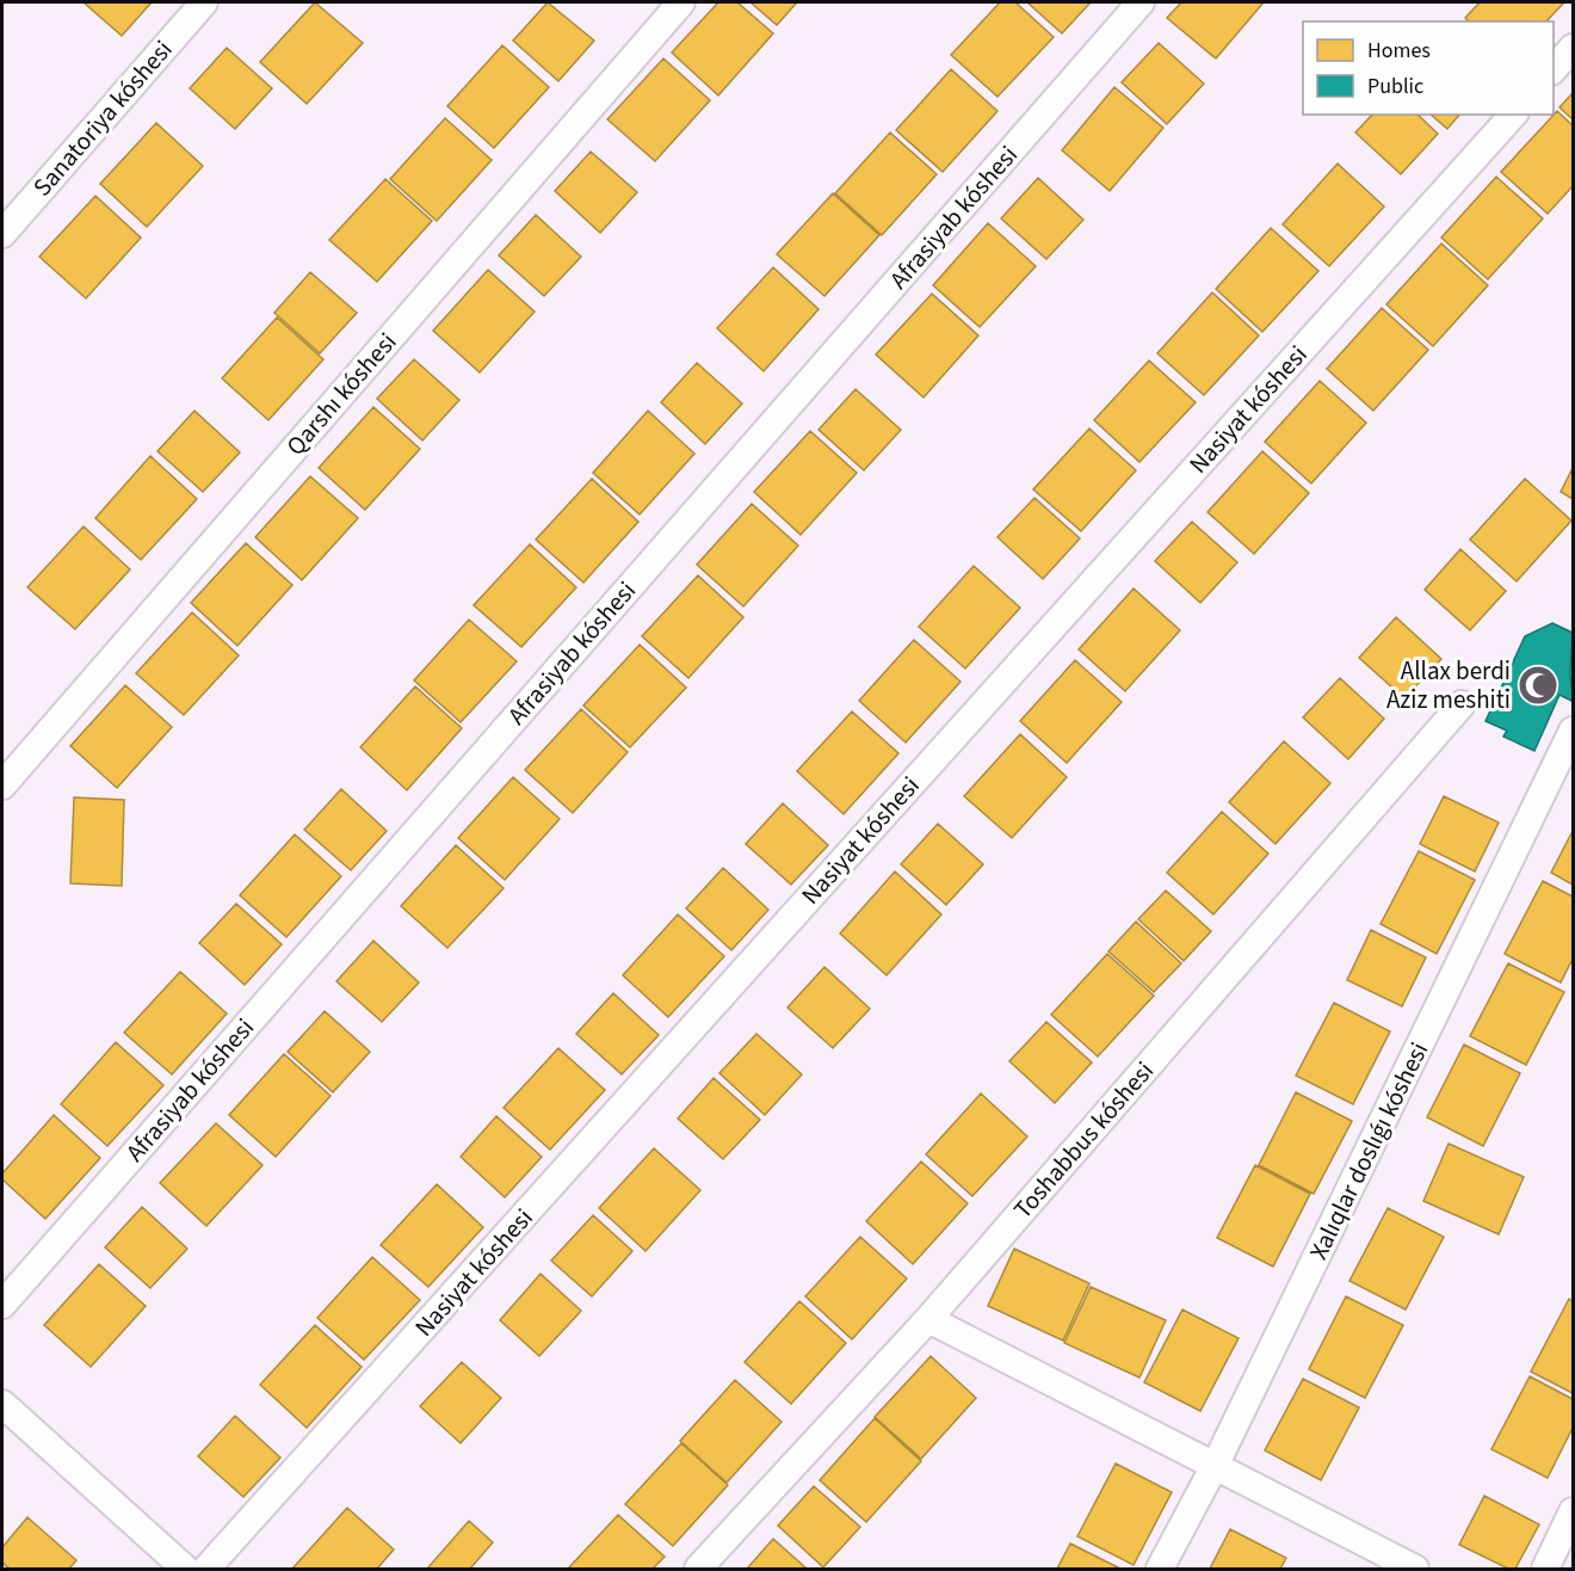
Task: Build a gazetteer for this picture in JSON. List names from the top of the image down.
{
  "streets": {
    "street": [
      "Sanatoriya kóshesi",
      "Afrasiyab kóshesi",
      "Qarshı kóshesi",
      "Nasiyat kóshesi",
      "Toshabbus kóshesi",
      "Xalıqlar doslıǵı kóshesi"
    ]
  },
  "places": {
    "mosque": ["Allax berdi Aziz meshiti"]
  },
  "legend": ["Homes", "Public"]
}
